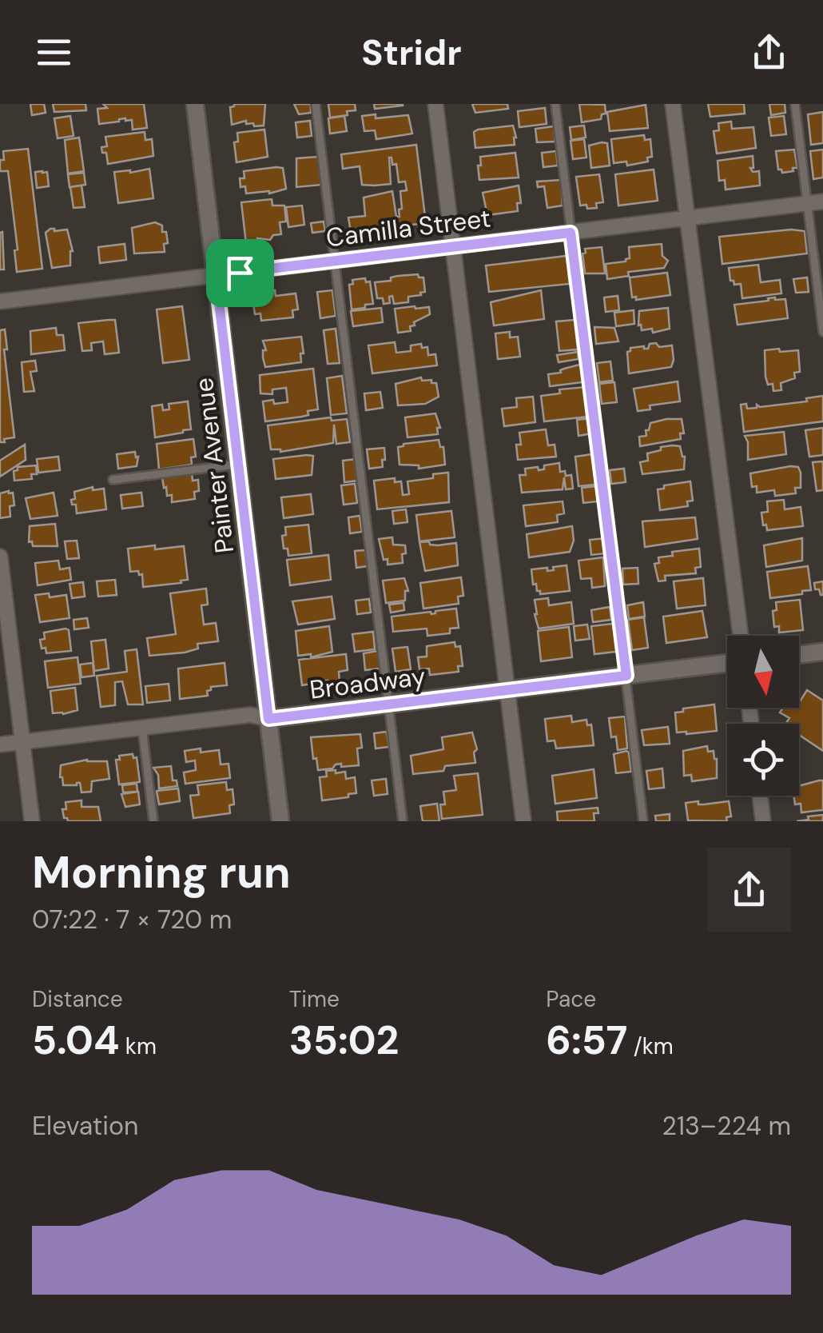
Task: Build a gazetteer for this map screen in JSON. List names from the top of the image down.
{
  "streets": {
    "street": ["Camilla Street", "Painter Avenue", "Broadway"]
  },
  "crossings": [
    ["Camilla Street", "Painter Avenue"],
    ["Painter Avenue", "Broadway"]
  ],
  "north": "bottom",
  "page": {
    "header": "Stridr",
    "heading": ["Morning run", "07:22 · 7 × 720 m"],
    "stats": [
      ["Distance", "5.04 km"],
      ["Time", "35:02"],
      ["Pace", "6:57 /km"]
    ],
    "chart": ["Elevation", "213–224 m"]
  }
}
